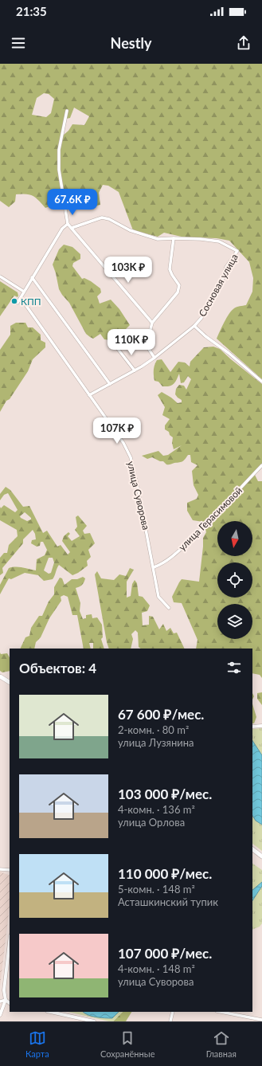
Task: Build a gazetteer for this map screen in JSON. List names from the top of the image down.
{
  "streets": {
    "street": ["Сосновая улица", "улица Суворова", "улица Герасимовой"]
  },
  "crossings": [
    ["Сосновая улица", "улица Суворова"],
    ["улица Суворова", "улица Герасимовой"]
  ],
  "places": ["КПП"],
  "north": "bottom",
  "page": {
    "status": "21:35",
    "header": "Nestly",
    "price": [
      "67.6K ₽",
      "103K ₽",
      "110K ₽",
      "107K ₽"
    ],
    "heading": "Объектов: 4",
    "list": [
      {
        "name": "67 600 ₽/мес.",
        "note": "2-комн. · 80 m² · улица Лузянина"
      },
      {
        "name": "103 000 ₽/мес.",
        "note": "4-комн. · 136 m² · улица Орлова"
      },
      {
        "name": "110 000 ₽/мес.",
        "note": "5-комн. · 148 m² · Асташкинский тупик"
      },
      {
        "name": "107 000 ₽/мес.",
        "note": "4-комн. · 148 m² · улица Суворова"
      }
    ],
    "tabs": ["Карта", "Сохранённые", "Главная"]
  }
}
